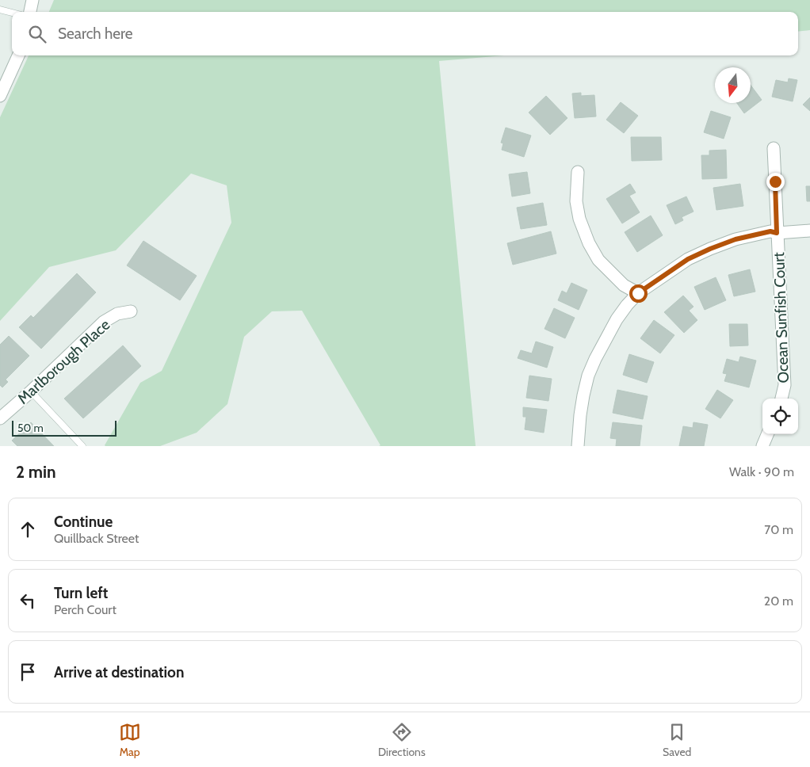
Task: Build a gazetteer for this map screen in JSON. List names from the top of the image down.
{
  "streets": {
    "street": ["Ocean Sunfish Court", "Marlborough Place"]
  },
  "scale_bar": "50 m",
  "north": "bottom",
  "page": {
    "search": "Search here",
    "scale": "50 m",
    "heading": ["2 min", "Walk · 90 m"],
    "list": [
      ["Continue", "Quillback Street", "70 m"],
      ["Turn left", "Perch Court", "20 m"],
      "Arrive at destination"
    ],
    "nav": ["Map", "Directions", "Saved"]
  }
}
